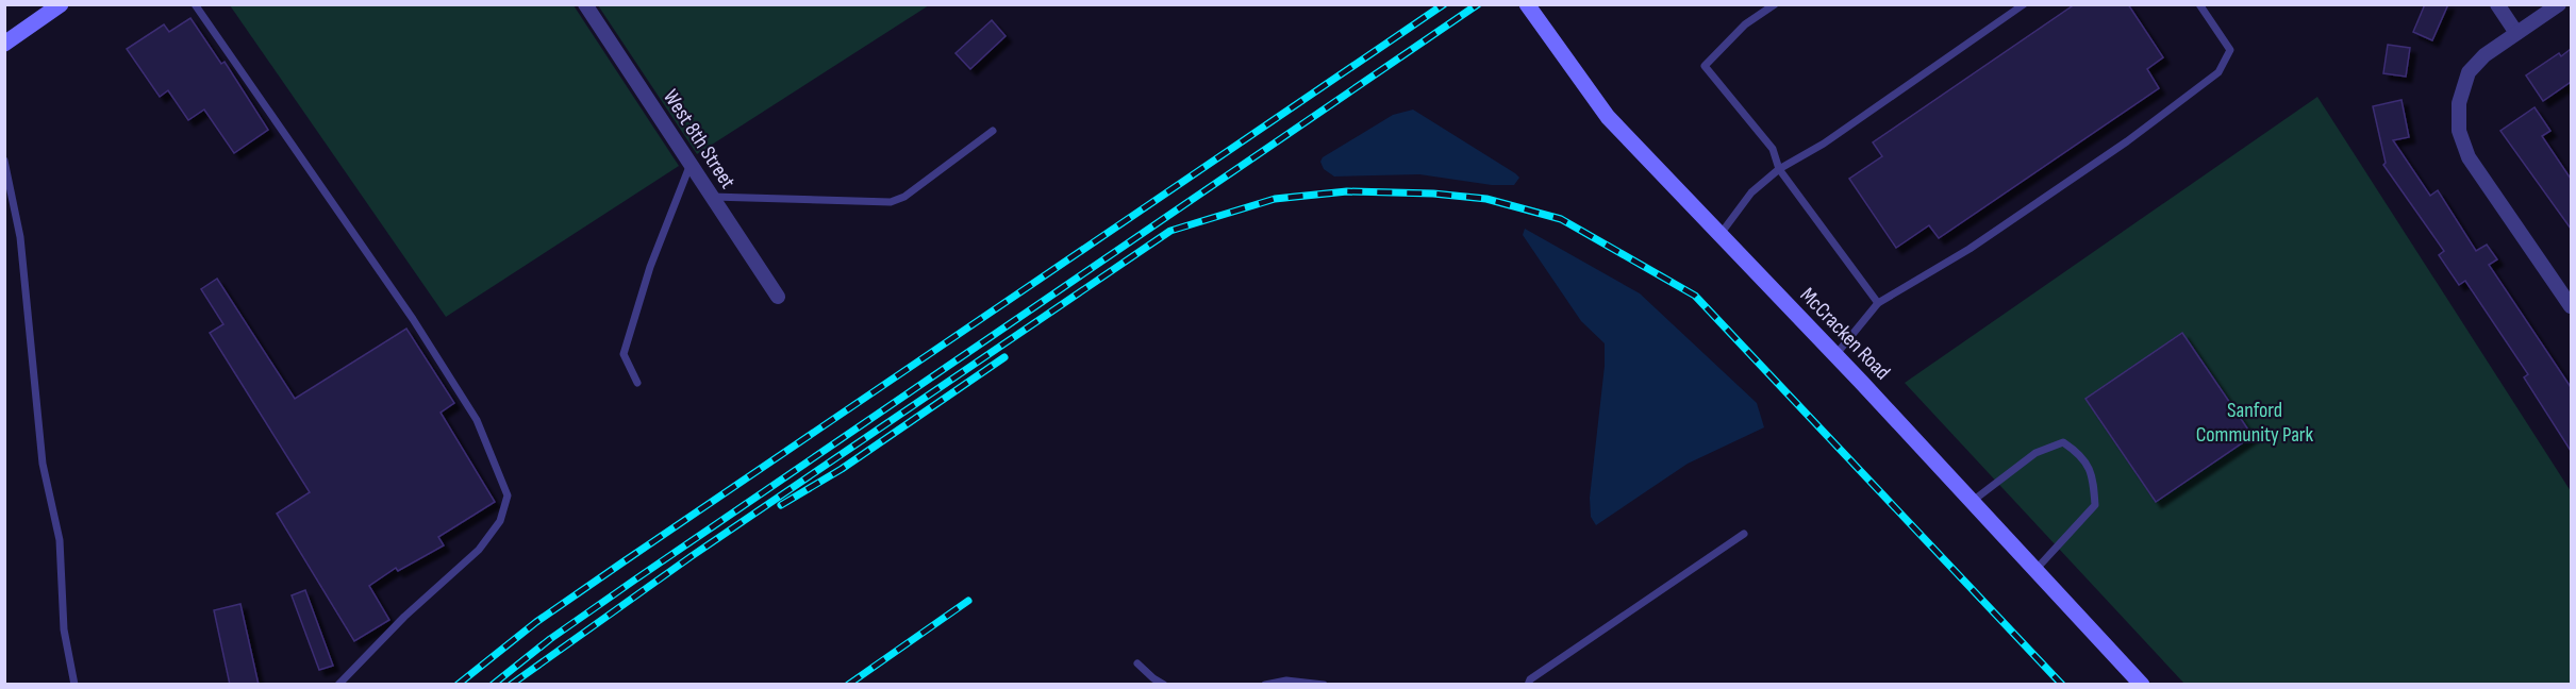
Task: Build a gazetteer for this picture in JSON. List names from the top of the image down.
{
  "streets": {
    "street": ["West 8th Street", "McCracken Road"]
  },
  "parks": ["Sanford Community Park"]
}
